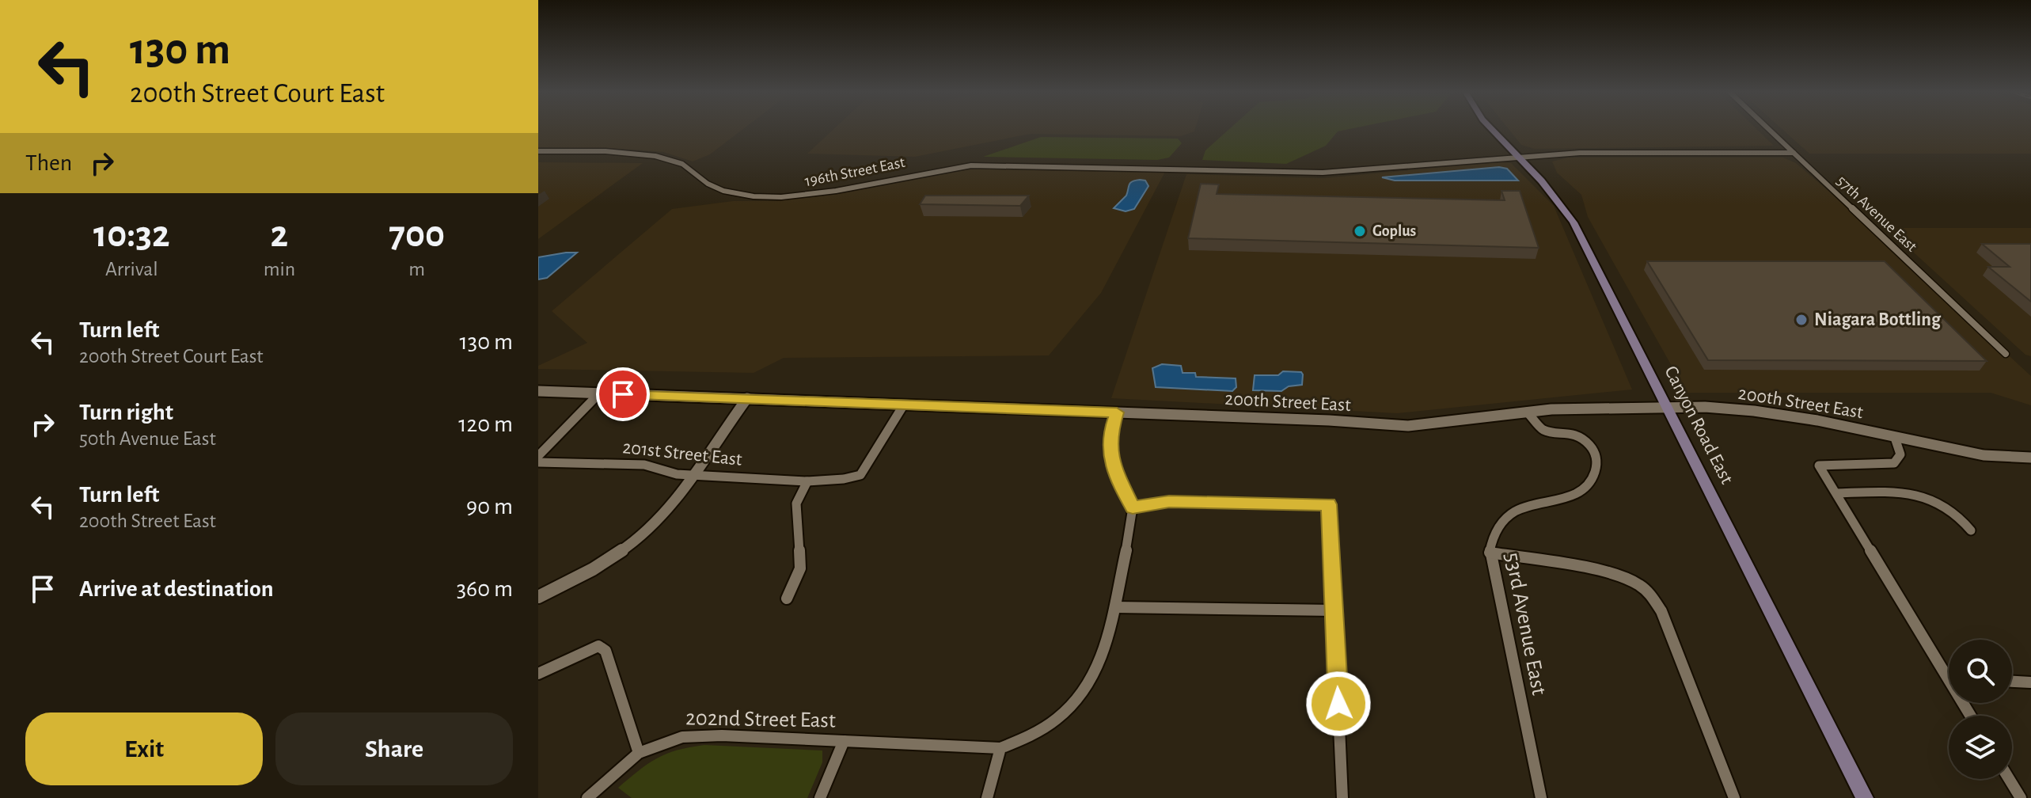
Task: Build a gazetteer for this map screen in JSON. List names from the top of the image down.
{
  "streets": {
    "main road": ["Canyon Road East"],
    "street": [
      "196th Street East",
      "57th Avenue East",
      "200th Street East",
      "201st Street East",
      "53rd Avenue East",
      "202nd Street East"
    ]
  },
  "crossings": [
    ["196th Street East", "57th Avenue East"],
    ["196th Street East", "Canyon Road East"],
    ["200th Street East", "Canyon Road East"],
    ["200th Street East", "201st Street East"],
    ["200th Street East", "53rd Avenue East"]
  ],
  "places": ["Goplus", "Niagara Bottling"],
  "page": {
    "turn": ["130 m", "200th Street Court East"],
    "then": "Then",
    "eta": [
      "10:32",
      "Arrival",
      "2",
      "min",
      "700",
      "m"
    ],
    "list": [
      {
        "name": "Turn left",
        "note": "200th Street Court East",
        "value": "130 m"
      },
      {
        "name": "Turn right",
        "note": "50th Avenue East",
        "value": "120 m"
      },
      {
        "name": "Turn left",
        "note": "200th Street East",
        "value": "90 m"
      },
      {
        "name": "Arrive at destination",
        "value": "360 m"
      }
    ],
    "buttons": ["Exit", "Share"]
  }
}
